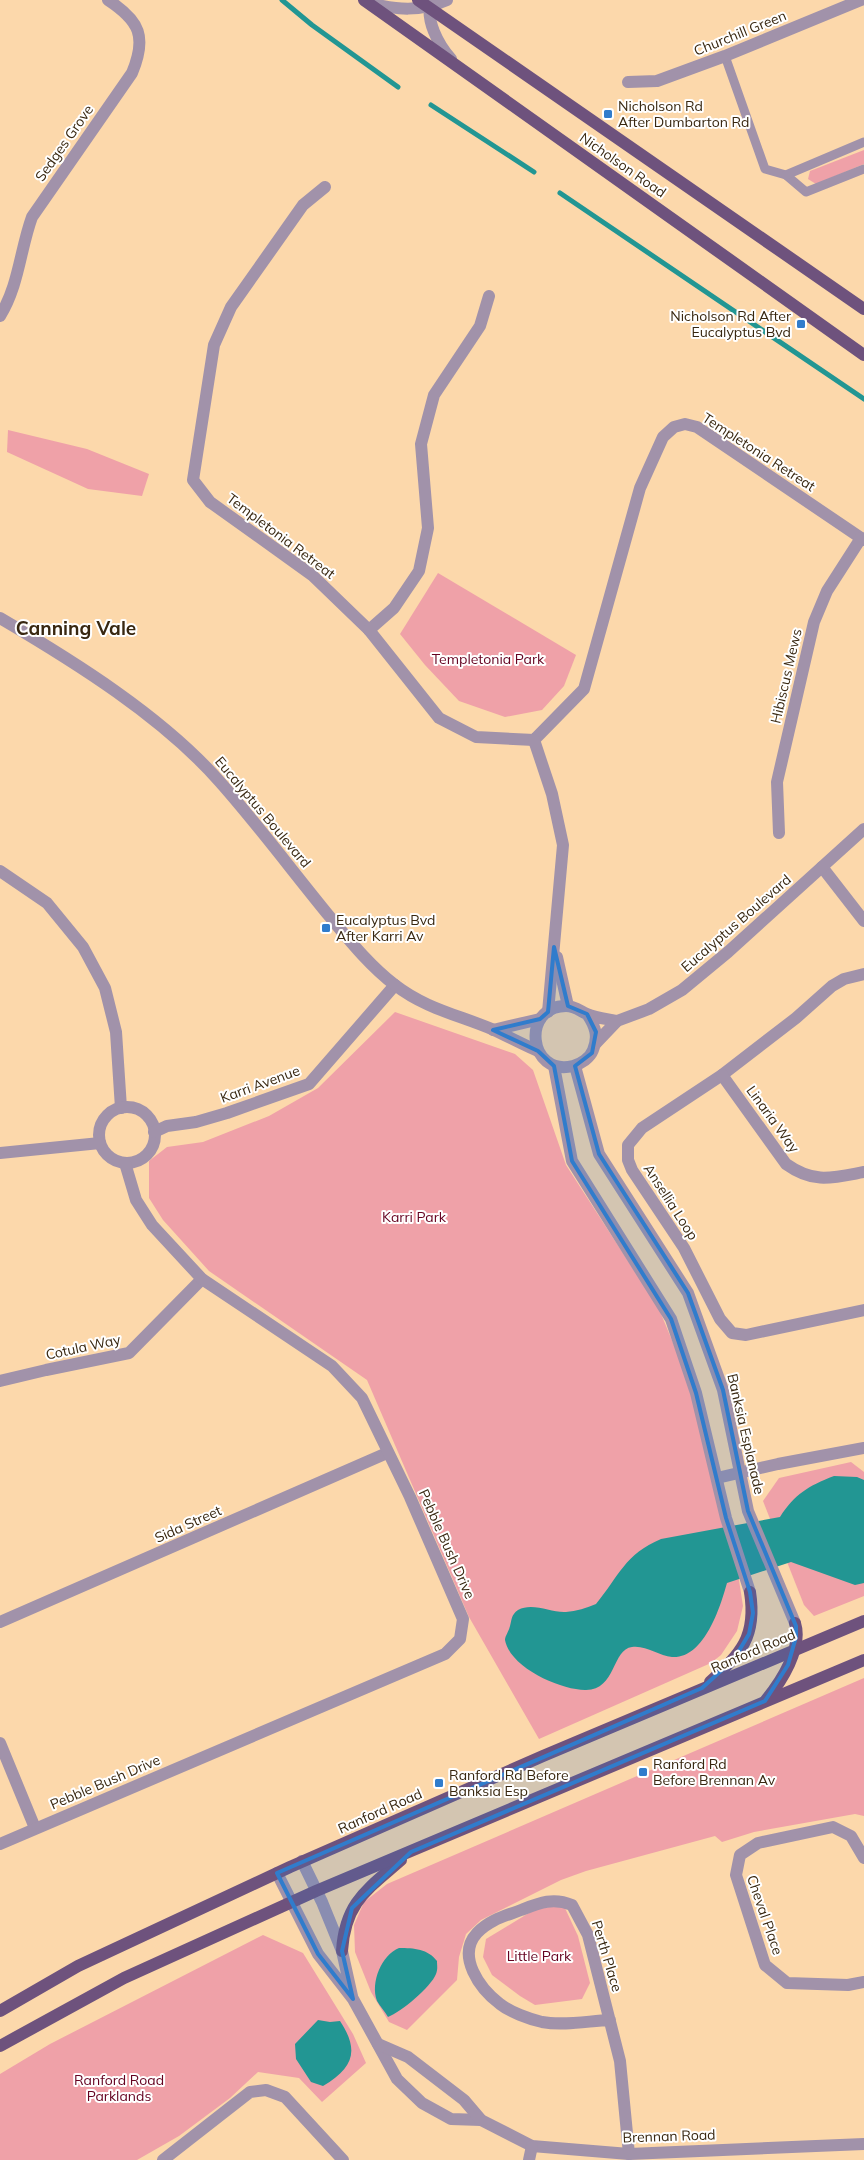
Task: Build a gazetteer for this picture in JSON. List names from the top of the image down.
{
  "streets": {
    "main road": ["Nicholson Road", "Ranford Road"],
    "street": [
      "Churchill Green",
      "Sedges Grove",
      "Templetonia Retreat",
      "Hibiscus Mews",
      "Eucalyptus Boulevard",
      "Karri Avenue",
      "Linaria Way",
      "Ansellia Loop",
      "Cotula Way",
      "Banksia Esplanade",
      "Sida Street",
      "Pebble Bush Drive",
      "Cheval Place",
      "Perth Place",
      "Brennan Road"
    ]
  },
  "crossings": [
    ["Templetonia Retreat", "Hibiscus Mews"],
    ["Eucalyptus Boulevard", "Karri Avenue"],
    ["Eucalyptus Boulevard", "Banksia Esplanade"],
    ["Karri Avenue", "Pebble Bush Drive"],
    ["Linaria Way", "Ansellia Loop"],
    ["Cotula Way", "Pebble Bush Drive"],
    ["Sida Street", "Pebble Bush Drive"],
    ["Perth Place", "Brennan Road"]
  ],
  "districts": ["Canning Vale"],
  "parks": [
    "Templetonia Park",
    "Karri Park",
    "Little Park",
    "Ranford Road Parklands"
  ],
  "places": {
    "transit": [
      "Nicholson Rd After Dumbarton Rd",
      "Nicholson Rd After Eucalyptus Bvd",
      "Eucalyptus Bvd After Karri Av",
      "Ranford Rd Before Brennan Av",
      "Ranford Rd Before Banksia Esp"
    ]
  }
}
